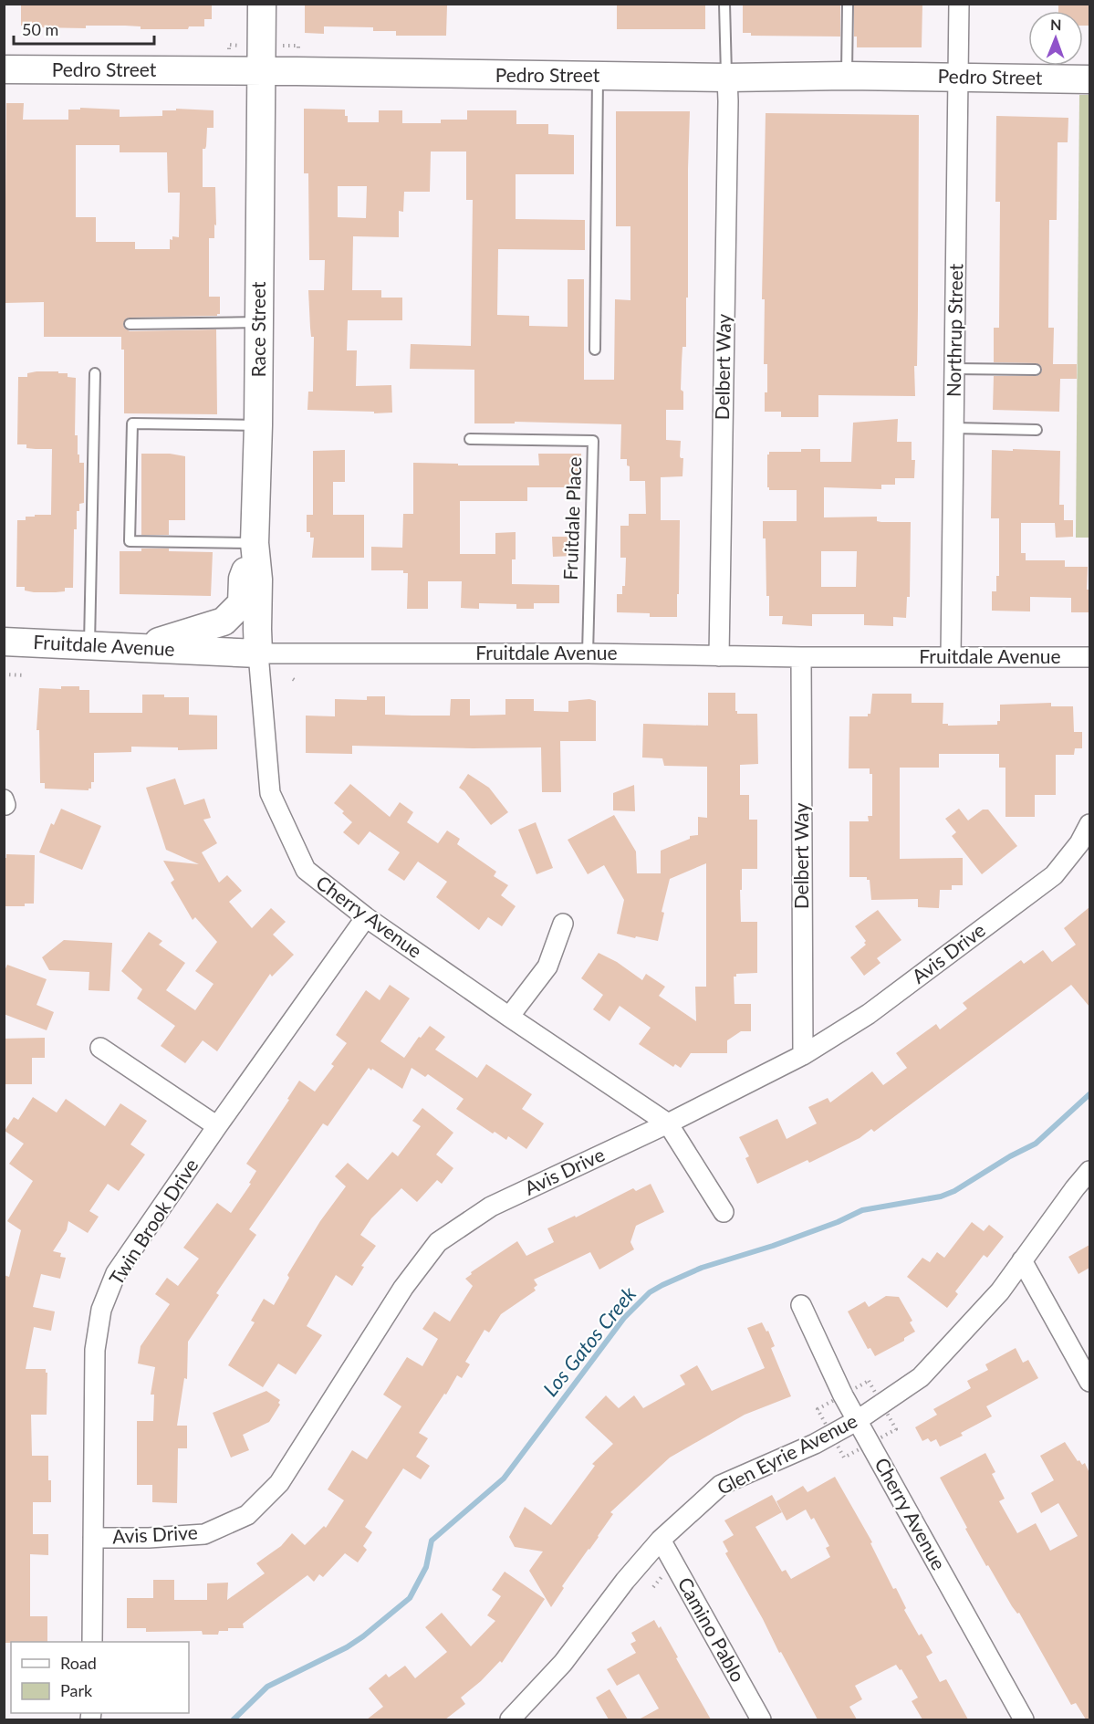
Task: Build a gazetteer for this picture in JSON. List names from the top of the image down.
{
  "streets": {
    "street": [
      "Pedro Street",
      "Race Street",
      "Northrup Street",
      "Delbert Way",
      "Fruitdale Avenue",
      "Cherry Avenue",
      "Avis Drive",
      "Twin Brook Drive",
      "Glen Eyrie Avenue",
      "Camino Pablo"
    ],
    "lane": ["Fruitdale Place"]
  },
  "crossings": [
    ["Pedro Street", "Race Street"],
    ["Pedro Street", "Northrup Street"],
    ["Pedro Street", "Delbert Way"],
    ["Race Street", "Fruitdale Avenue"],
    ["Race Street", "Cherry Avenue"],
    ["Northrup Street", "Fruitdale Avenue"],
    ["Delbert Way", "Fruitdale Avenue"],
    ["Delbert Way", "Avis Drive"],
    ["Fruitdale Place", "Fruitdale Avenue"],
    ["Fruitdale Avenue", "Cherry Avenue"],
    ["Cherry Avenue", "Avis Drive"],
    ["Cherry Avenue", "Twin Brook Drive"],
    ["Cherry Avenue", "Glen Eyrie Avenue"],
    ["Avis Drive", "Twin Brook Drive"],
    ["Glen Eyrie Avenue", "Camino Pablo"]
  ],
  "water": ["Los Gatos Creek"],
  "legend": ["Road", "Park"],
  "scale_bar": "50 m",
  "north": "top"
}
